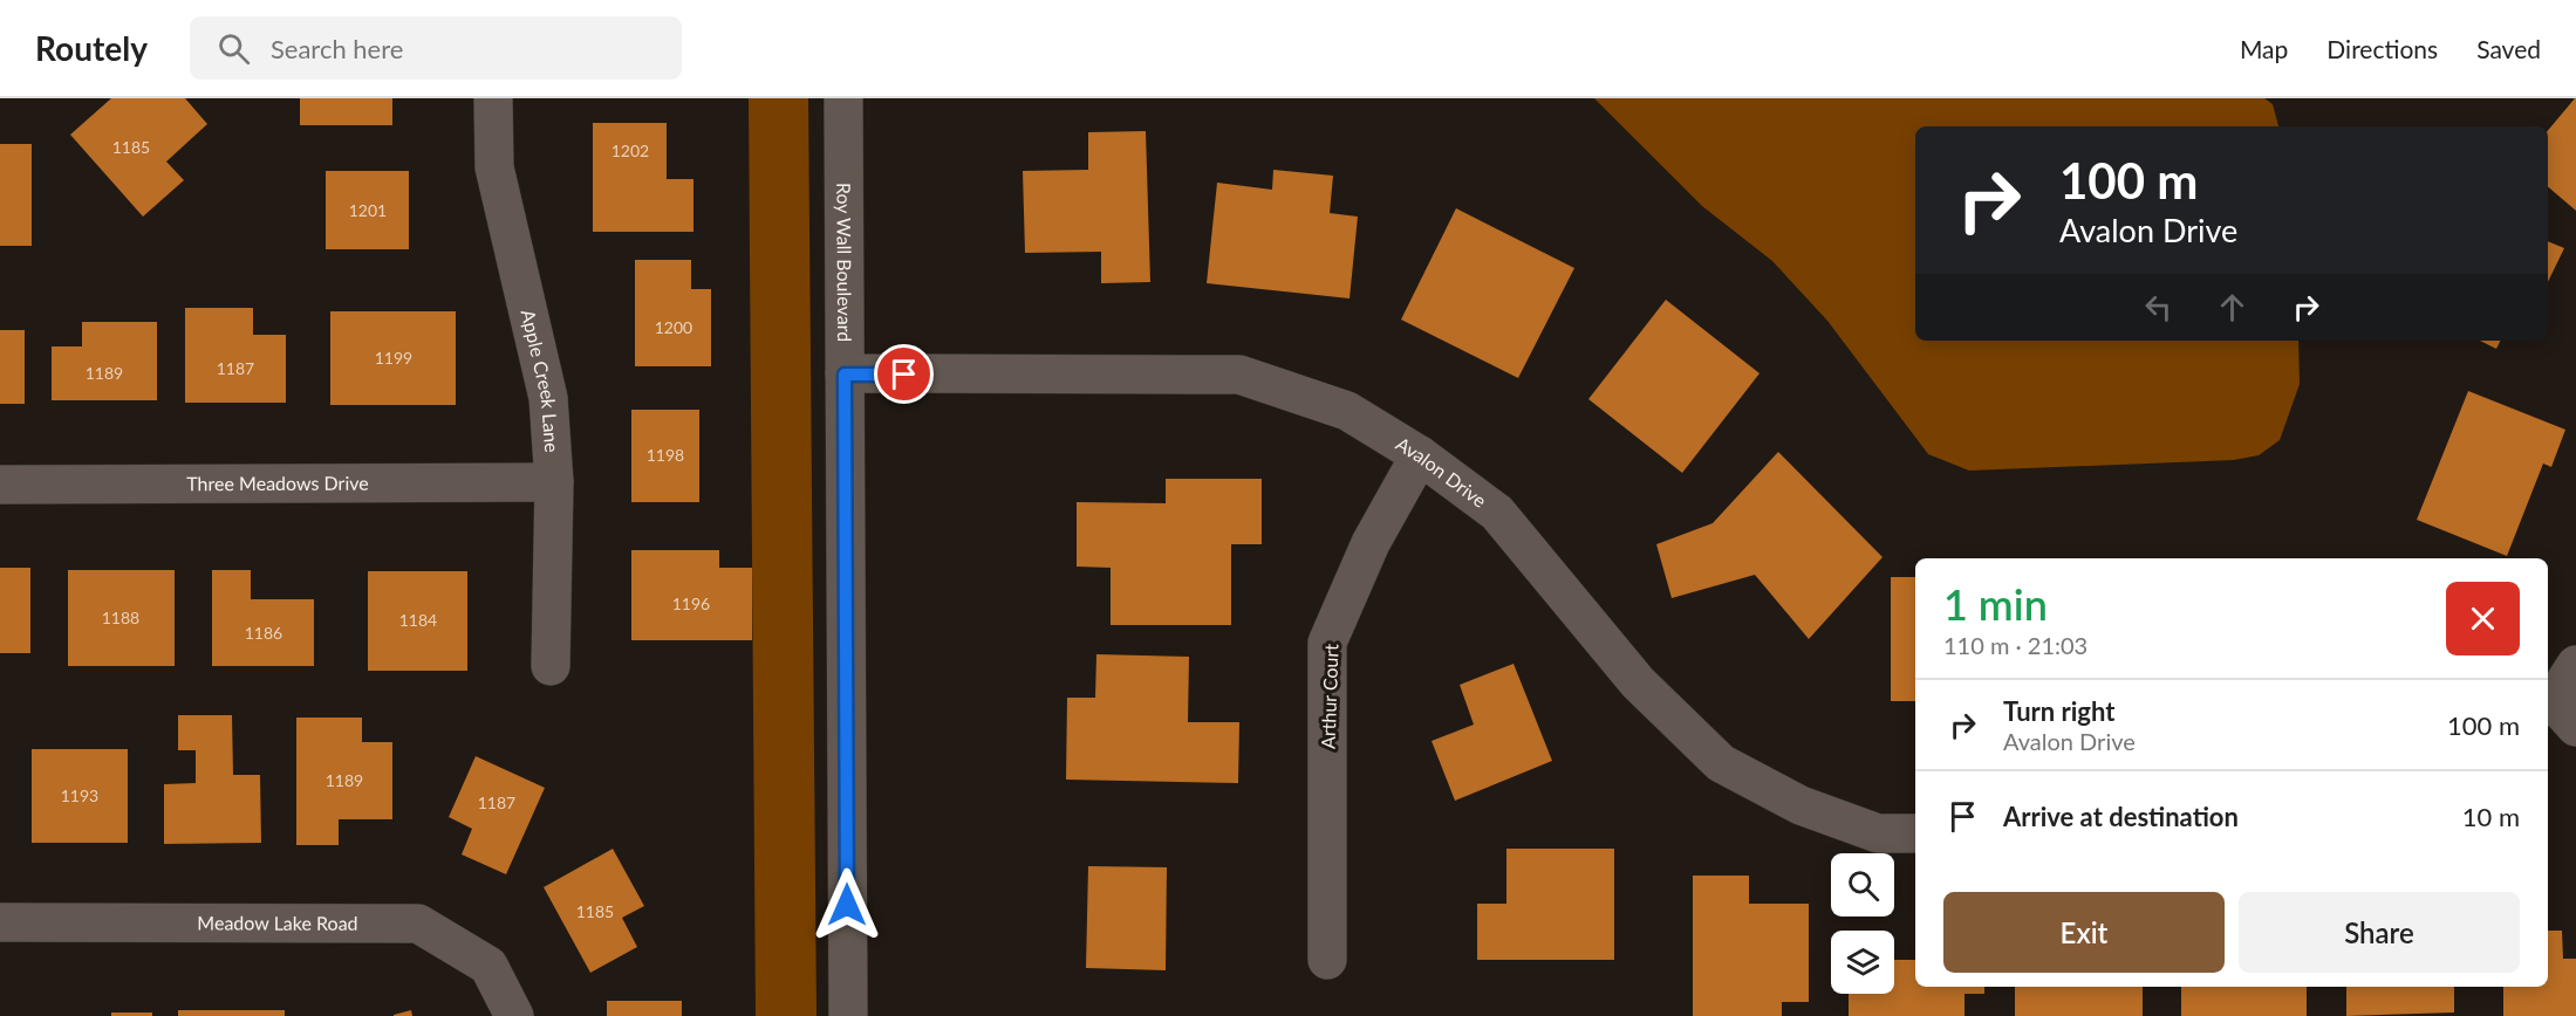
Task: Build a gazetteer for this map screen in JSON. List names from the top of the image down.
{
  "streets": {
    "street": [
      "Roy Wall Boulevard",
      "Apple Creek Lane",
      "Avalon Drive",
      "Three Meadows Drive",
      "Arthur Court",
      "Meadow Lake Road"
    ]
  },
  "crossings": [
    ["Roy Wall Boulevard", "Avalon Drive"],
    ["Apple Creek Lane", "Three Meadows Drive"],
    ["Avalon Drive", "Arthur Court"]
  ],
  "house_numbers": [
    "1185",
    "1202",
    "1201",
    "1200",
    "1199",
    "1187",
    "1189",
    "1198",
    "1196",
    "1188",
    "1184",
    "1186",
    "1189",
    "1193",
    "1187",
    "1185"
  ],
  "page": {
    "header": "Routely",
    "search": "Search here",
    "nav": ["Map", "Directions", "Saved"],
    "turn": ["100 m", "Avalon Drive"],
    "heading": ["1 min", "110 m · 21:03"],
    "list": [
      {
        "name": "Turn right",
        "note": "Avalon Drive",
        "value": "100 m"
      },
      {
        "name": "Arrive at destination",
        "value": "10 m"
      }
    ],
    "buttons": ["Exit", "Share"]
  }
}
